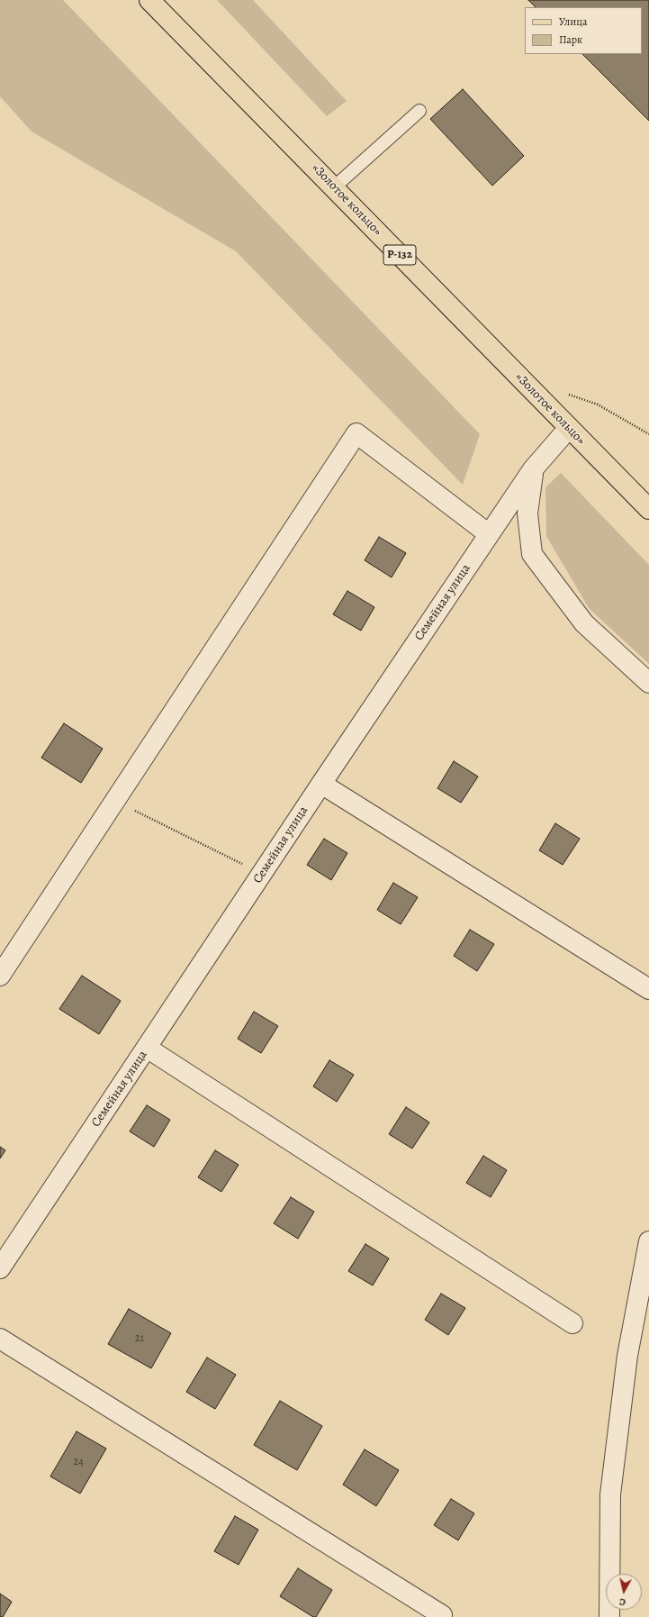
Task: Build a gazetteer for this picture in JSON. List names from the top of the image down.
{
  "streets": {
    "main road": ["«Золотое кольцо»", "Р-132"],
    "street": ["Семейная улица"]
  },
  "crossings": [
    ["«Золотое кольцо»", "Семейная улица"]
  ],
  "house_numbers": ["21", "24"],
  "legend": ["Улица", "Парк"],
  "north": "bottom"
}
